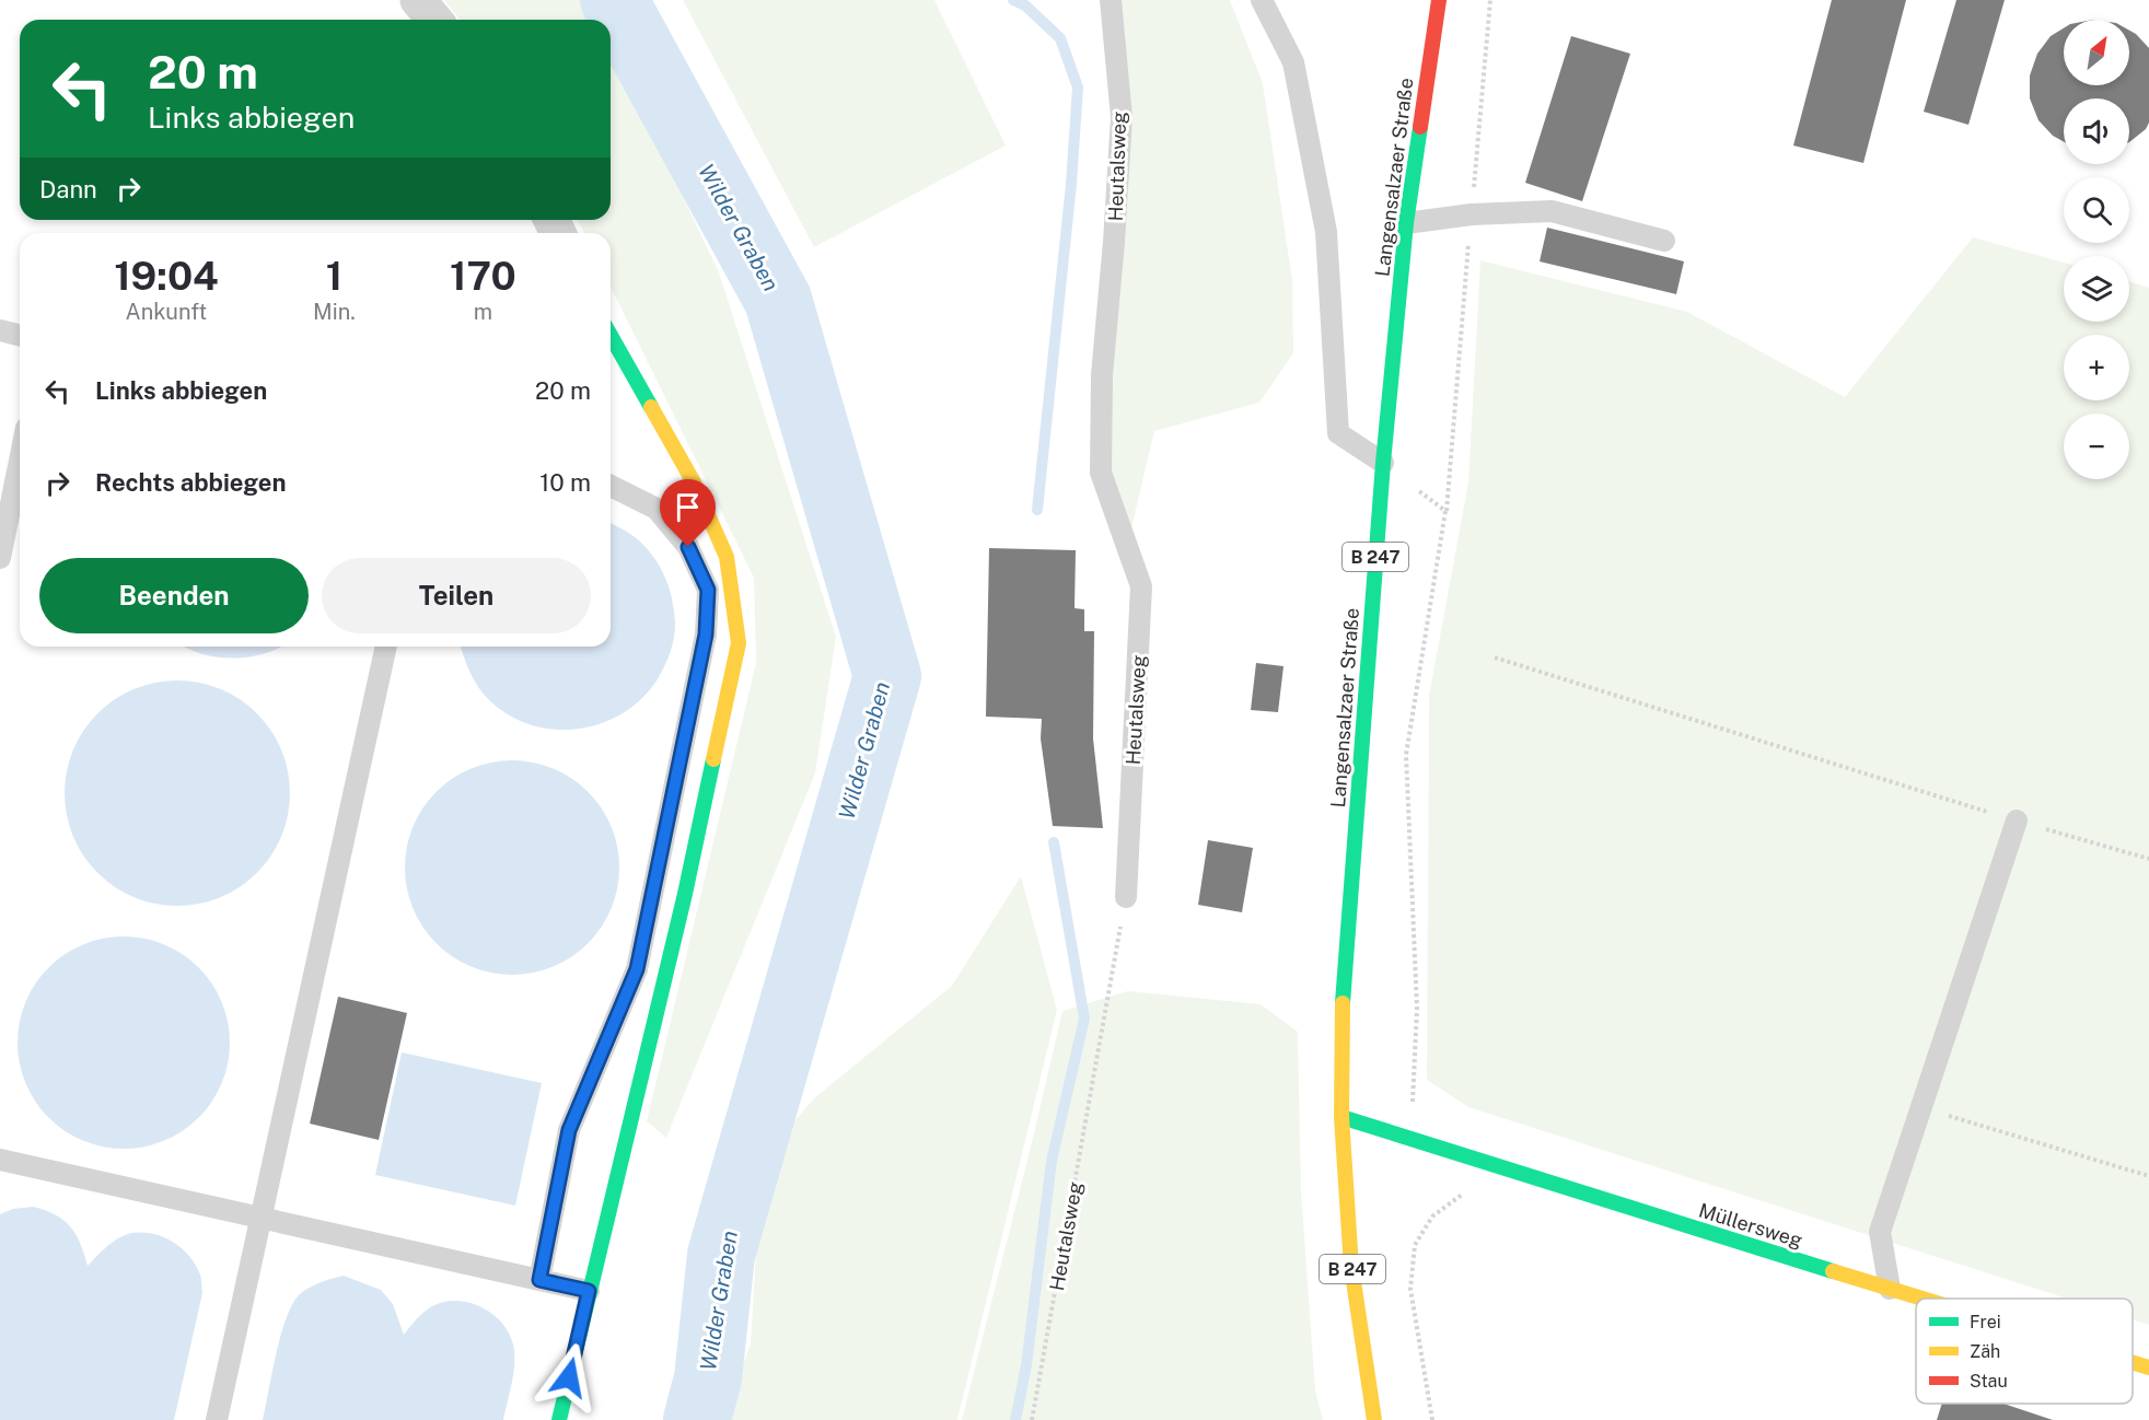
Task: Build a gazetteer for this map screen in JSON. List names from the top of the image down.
{
  "streets": {
    "street": ["Langensalzaer Straße", "B 247", "Müllersweg"],
    "lane": ["Heutalsweg"]
  },
  "crossings": [
    ["Langensalzaer Straße", "Müllersweg"]
  ],
  "water": ["Wilder Graben"],
  "legend": ["Frei", "Zäh", "Stau"],
  "north": "top right",
  "page": {
    "map_buttons": ["+", "−"],
    "turn": ["20 m", "Links abbiegen"],
    "then": "Dann",
    "eta": [
      "19:04",
      "Ankunft",
      "1",
      "Min.",
      "170",
      "m"
    ],
    "list": [
      {
        "name": "Links abbiegen",
        "value": "20 m"
      },
      {
        "name": "Rechts abbiegen",
        "value": "10 m"
      }
    ],
    "buttons": ["Beenden", "Teilen"]
  }
}
